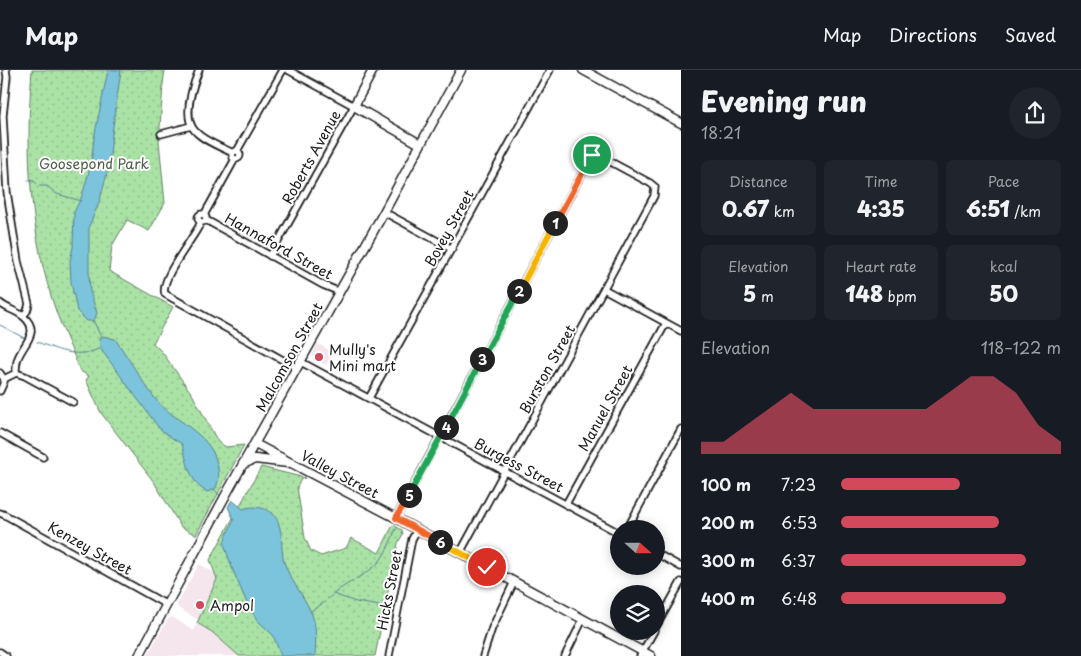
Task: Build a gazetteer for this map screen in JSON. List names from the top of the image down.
{
  "streets": {
    "main road": ["Roberts Avenue", "Malcomson Street", "Valley Street"],
    "street": [
      "Bovey Street",
      "Hannaford Street",
      "Burston Street",
      "Manuel Street",
      "Burgess Street",
      "Kenzey Street",
      "Hicks Street"
    ]
  },
  "crossings": [
    ["Roberts Avenue", "Hannaford Street"],
    ["Bovey Street", "Burgess Street"],
    ["Hannaford Street", "Malcomson Street"],
    ["Hannaford Street", "Burgess Street"],
    ["Malcomson Street", "Burgess Street"],
    ["Malcomson Street", "Valley Street"],
    ["Malcomson Street", "Kenzey Street"],
    ["Burston Street", "Burgess Street"],
    ["Burston Street", "Valley Street"],
    ["Manuel Street", "Burgess Street"],
    ["Valley Street", "Hicks Street"]
  ],
  "parks": ["Goosepond Park"],
  "places": ["Mully's Mini mart", "Ampol"],
  "north": "right",
  "page": {
    "header": "Map",
    "nav": ["Map", "Directions", "Saved"],
    "heading": ["Evening run", "18:21"],
    "stats": [
      ["Distance", "0.67 km"],
      ["Time", "4:35"],
      ["Pace", "6:51 /km"],
      ["Elevation", "5 m"],
      ["Heart rate", "148 bpm"],
      ["kcal", "50"]
    ],
    "pins": [
      "1",
      "2",
      "3",
      "4",
      "5",
      "6"
    ],
    "chart": ["Elevation", "118–122 m"],
    "list": [
      {
        "name": "100 m",
        "note": "7:23"
      },
      {
        "name": "200 m",
        "note": "6:53"
      },
      {
        "name": "300 m",
        "note": "6:37"
      },
      {
        "name": "400 m",
        "note": "6:48"
      }
    ]
  }
}
